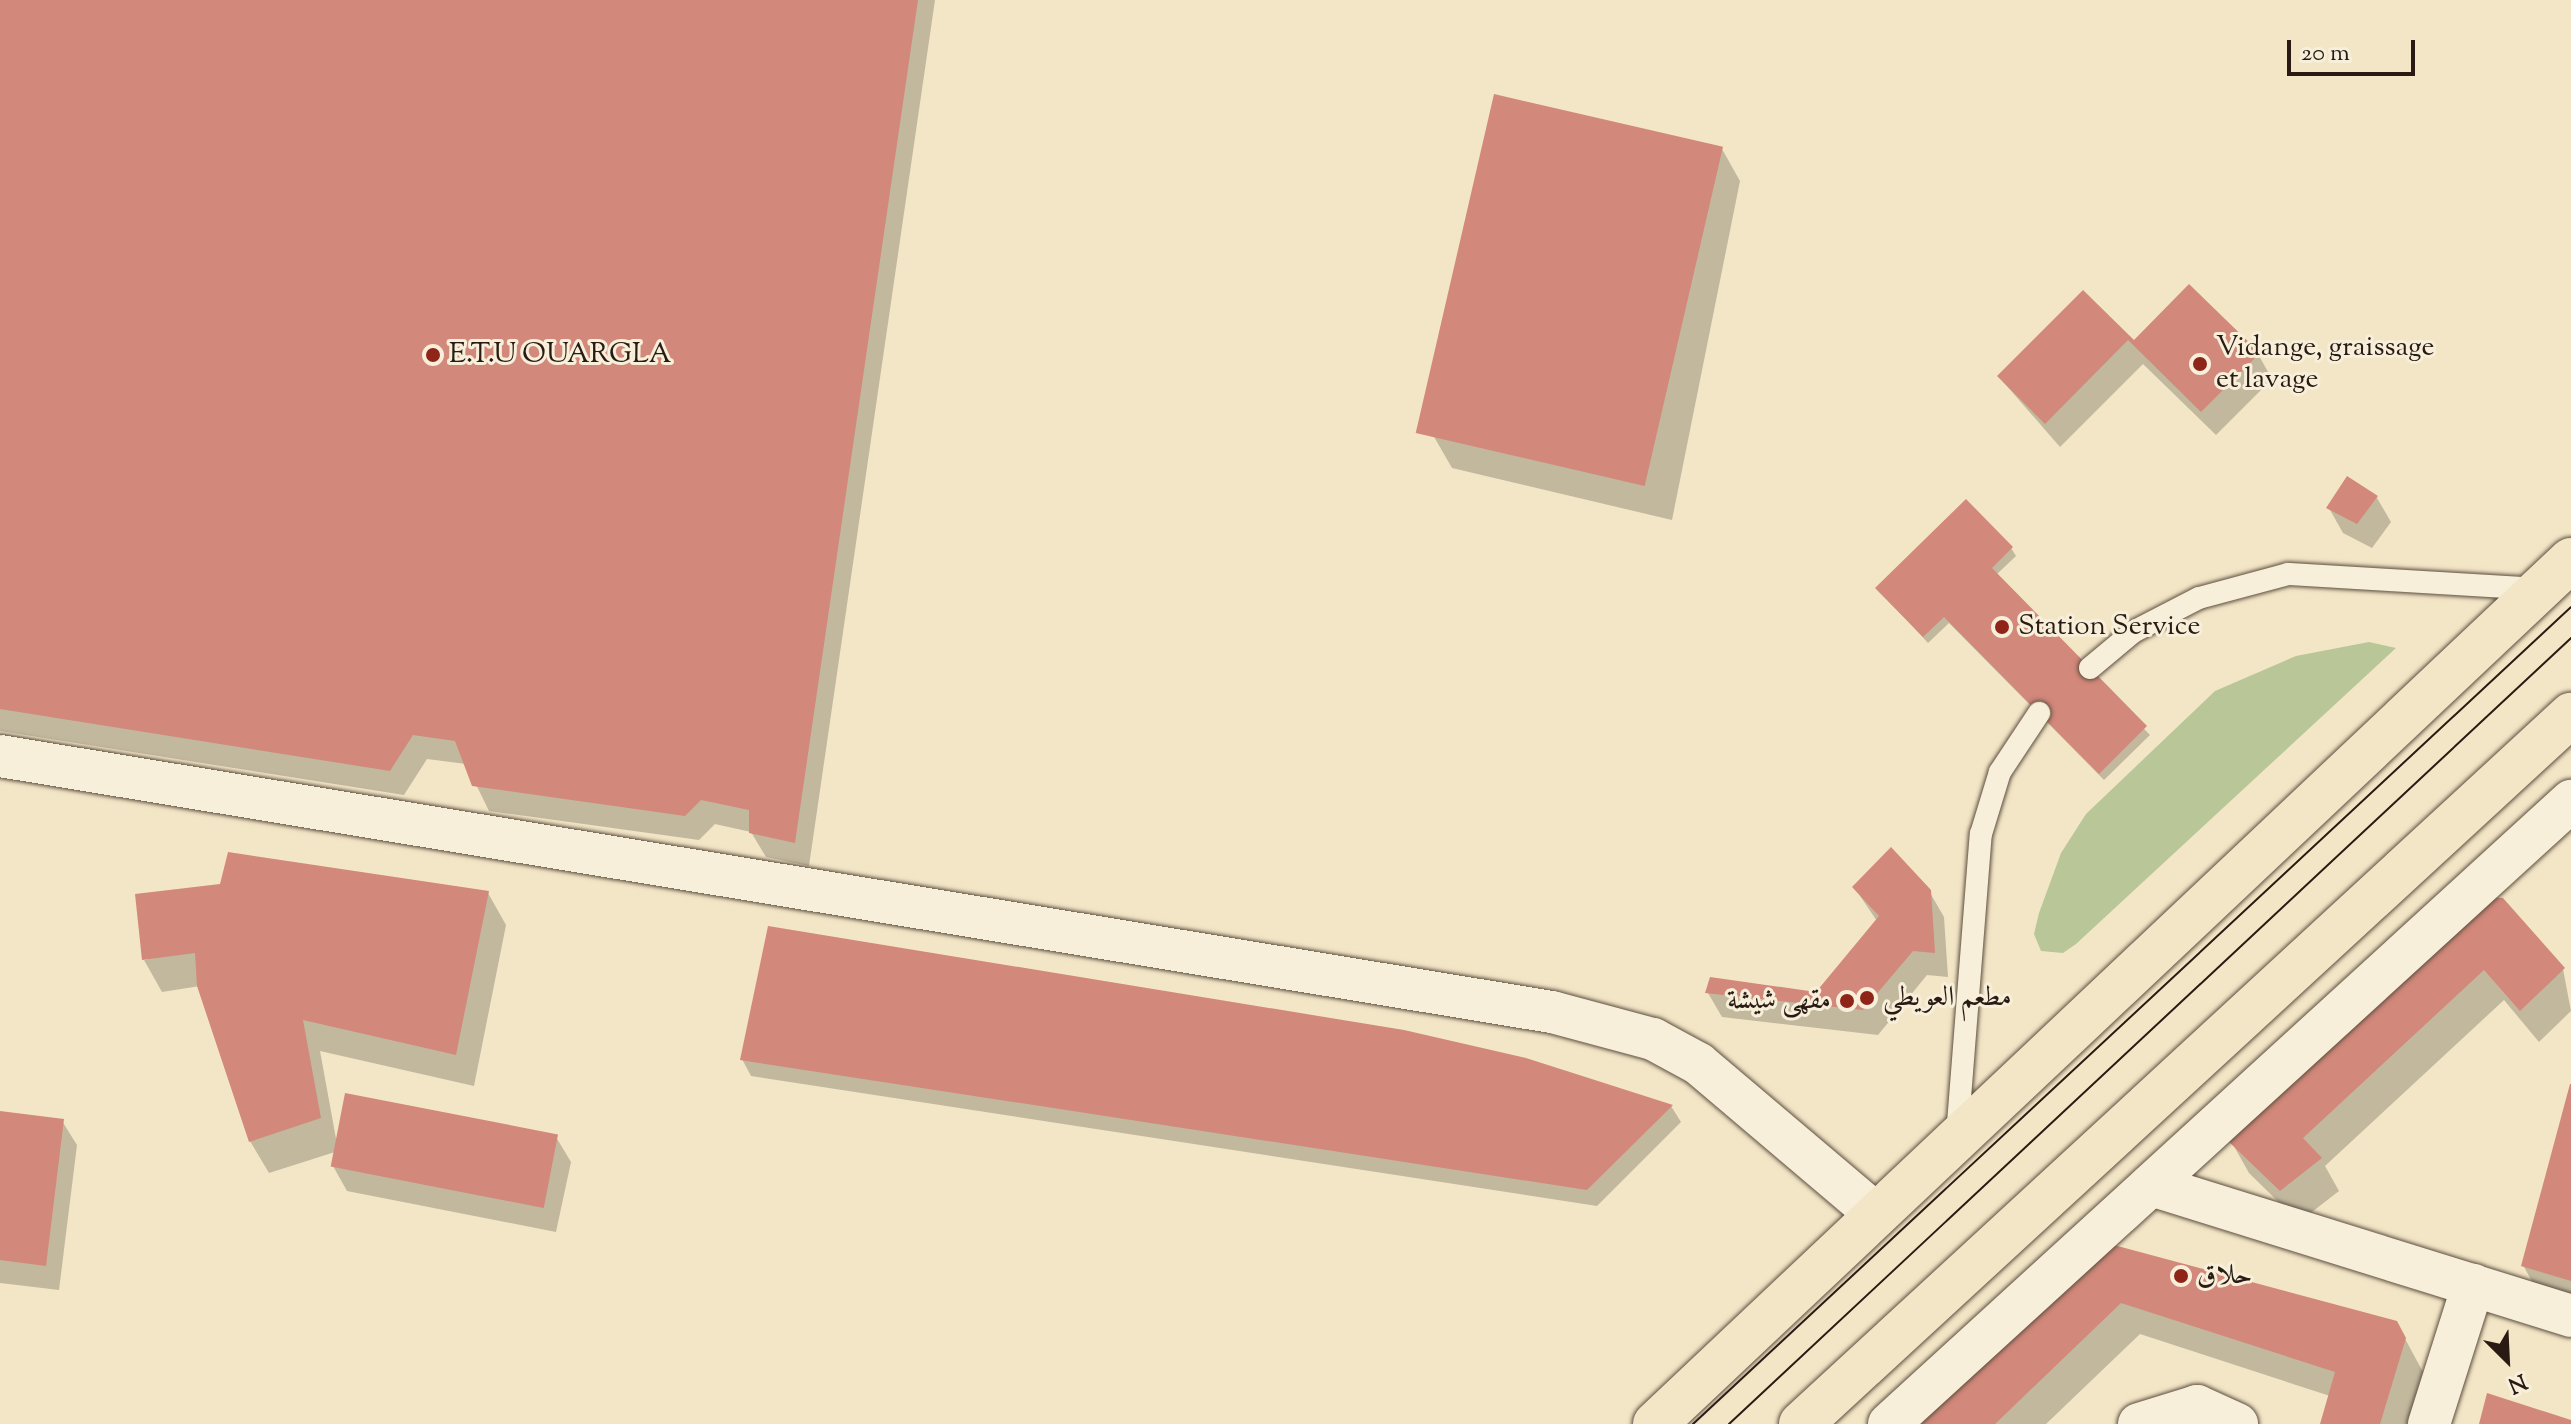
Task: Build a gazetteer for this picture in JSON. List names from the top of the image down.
{
  "places": [
    "E.T.U OUARGLA",
    "Vidange, graissage et lavage",
    "Station Service",
    "مطعم العويطي",
    "مقهى شيشة",
    "حلاق"
  ],
  "scale_bar": "20 m",
  "north": "bottom right"
}
